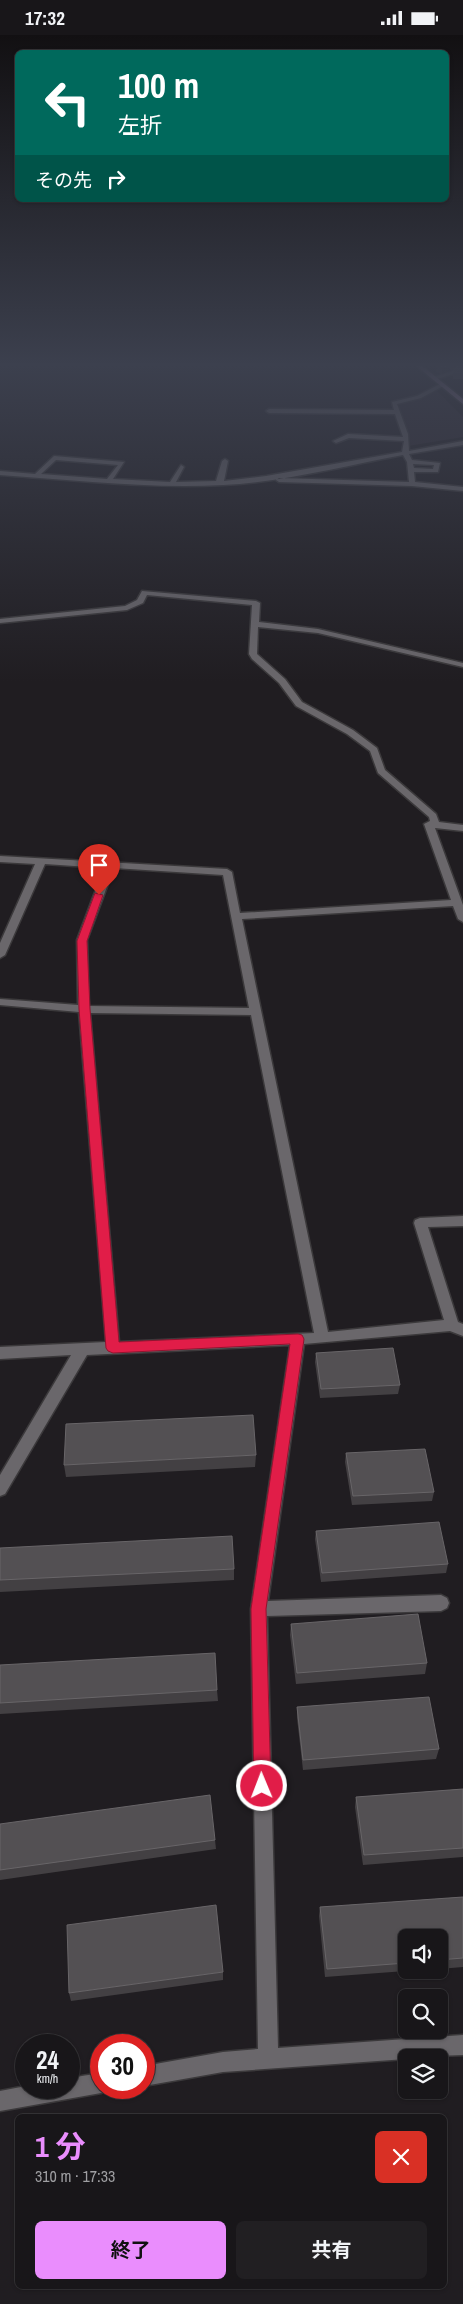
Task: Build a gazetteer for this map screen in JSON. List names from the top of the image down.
{
  "page": {
    "status": "17:32",
    "turn": ["100 m", "左折"],
    "then": "その先",
    "speed": "24 km/h",
    "limit": "30",
    "heading": ["1 分", "310 m · 17:33"],
    "buttons": ["終了", "共有"]
  }
}
